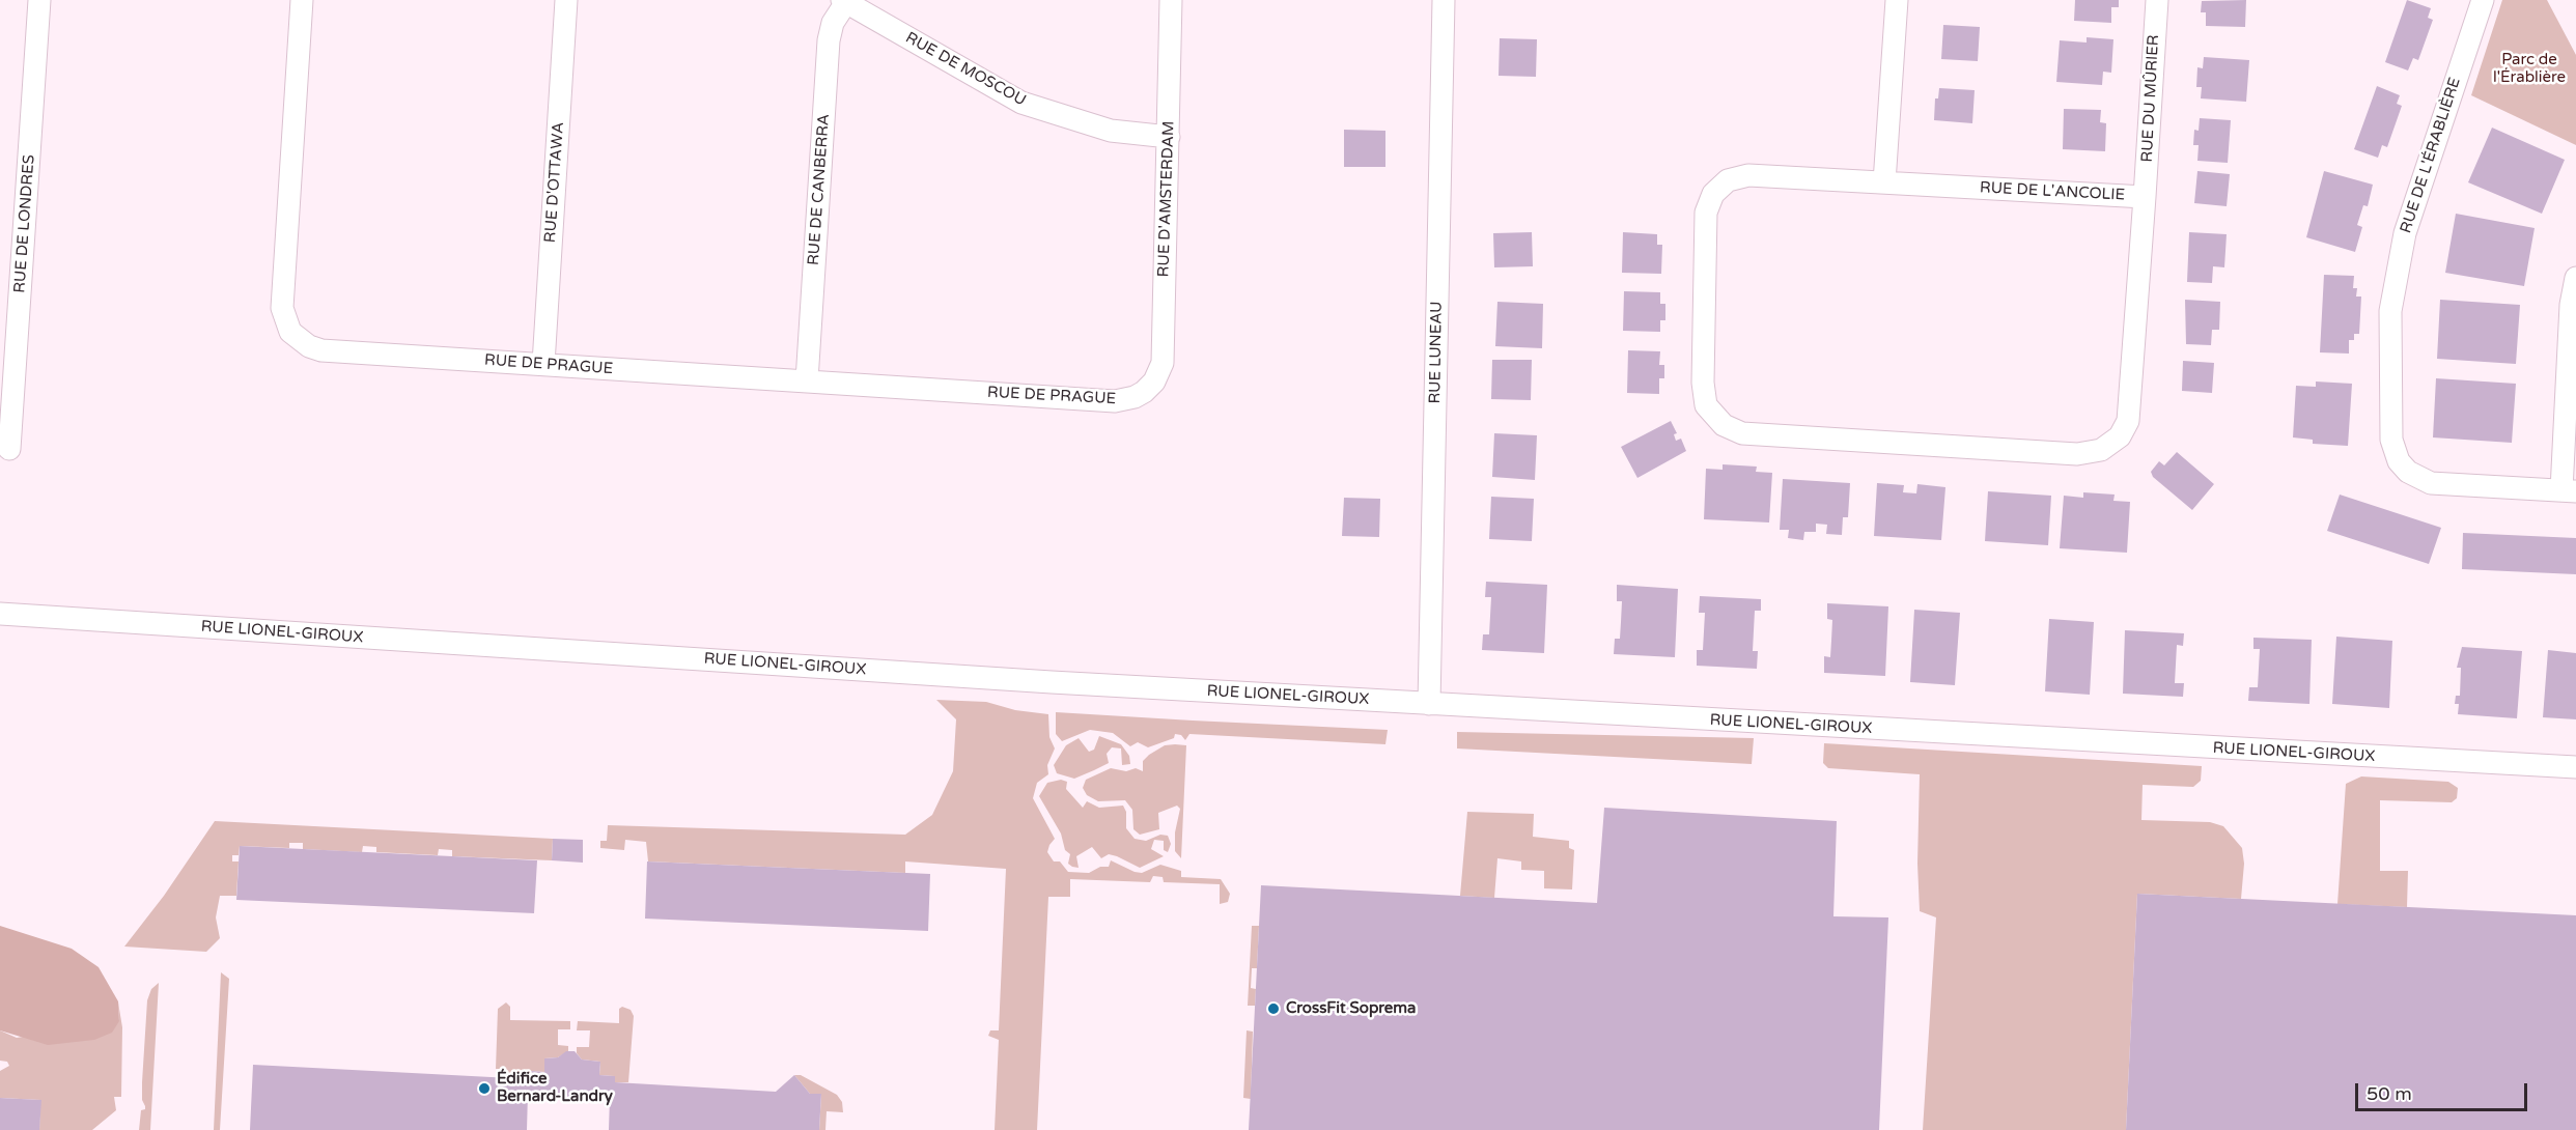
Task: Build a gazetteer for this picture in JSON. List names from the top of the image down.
{
  "streets": {
    "street": [
      "RUE DE MOSCOU",
      "RUE DU MÛRIER",
      "RUE DE L'ÉRABLIÈRE",
      "RUE D'OTTAWA",
      "RUE DE CANBERRA",
      "RUE DE L'ANCOLIE",
      "RUE D'AMSTERDAM",
      "RUE DE LONDRES",
      "RUE LUNEAU",
      "RUE DE PRAGUE",
      "RUE LIONEL-GIROUX"
    ]
  },
  "crossings": [
    ["RUE DE MOSCOU", "RUE DE CANBERRA"],
    ["RUE DE MOSCOU", "RUE D'AMSTERDAM"],
    ["RUE DU MÛRIER", "RUE DE L'ANCOLIE"],
    ["RUE D'OTTAWA", "RUE DE PRAGUE"],
    ["RUE DE CANBERRA", "RUE DE PRAGUE"],
    ["RUE D'AMSTERDAM", "RUE DE PRAGUE"],
    ["RUE LUNEAU", "RUE LIONEL-GIROUX"]
  ],
  "parks": ["Parc de l'Érablière"],
  "places": ["CrossFit Soprema", "Édifice Bernard-Landry"],
  "scale_bar": "50 m"
}
